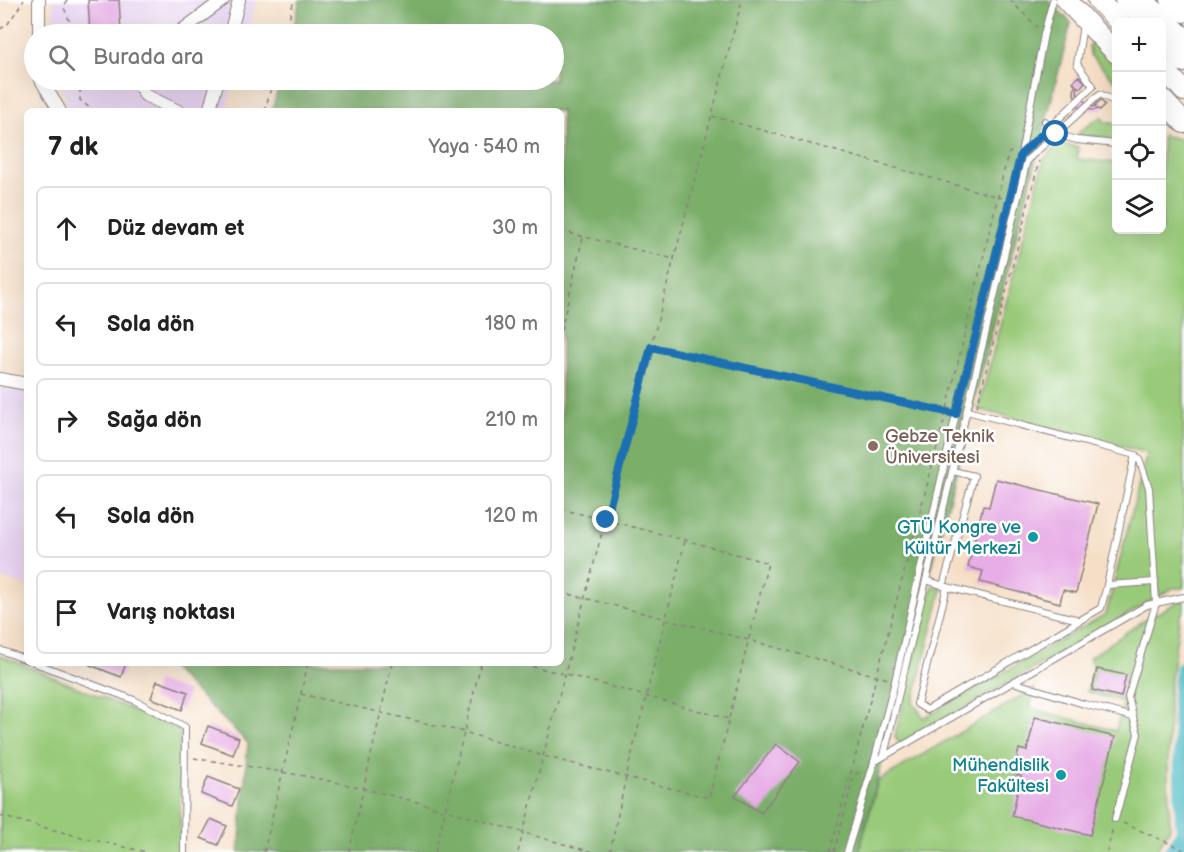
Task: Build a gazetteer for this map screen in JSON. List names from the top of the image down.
{
  "places": ["Gebze Teknik Üniversitesi", "GTÜ Kongre ve Kültür Merkezi", "Mühendislik Fakültesi"],
  "page": {
    "map_buttons": ["+", "−"],
    "search": "Burada ara",
    "heading": ["7 dk", "Yaya · 540 m"],
    "list": [
      ["Düz devam et", "30 m"],
      ["Sola dön", "180 m"],
      ["Sağa dön", "210 m"],
      ["Sola dön", "120 m"],
      "Varış noktası"
    ]
  }
}
